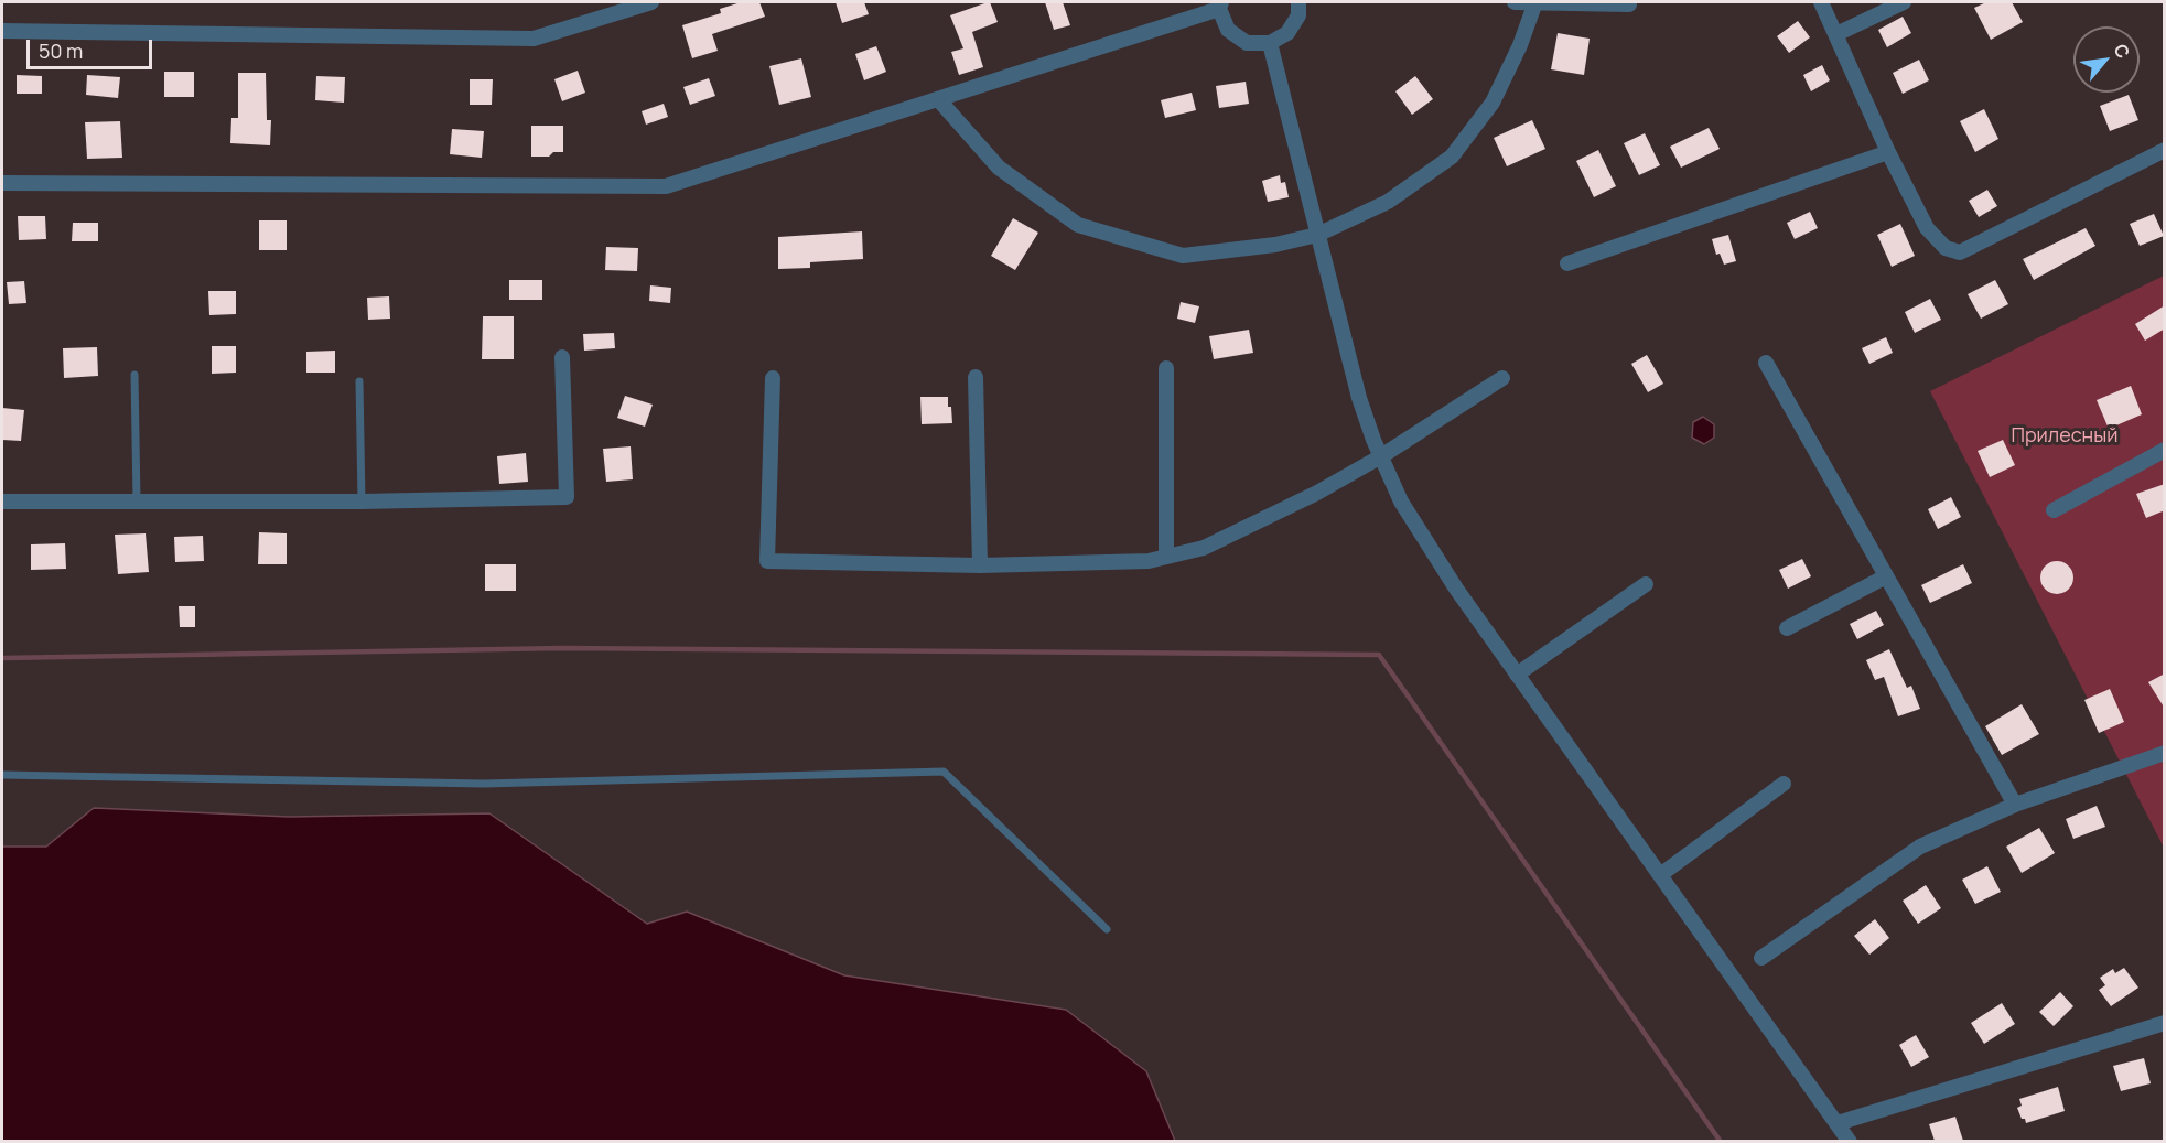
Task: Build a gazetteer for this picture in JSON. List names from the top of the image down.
{
  "parks": ["Прилесный"],
  "scale_bar": "50 m",
  "north": "top right"
}
